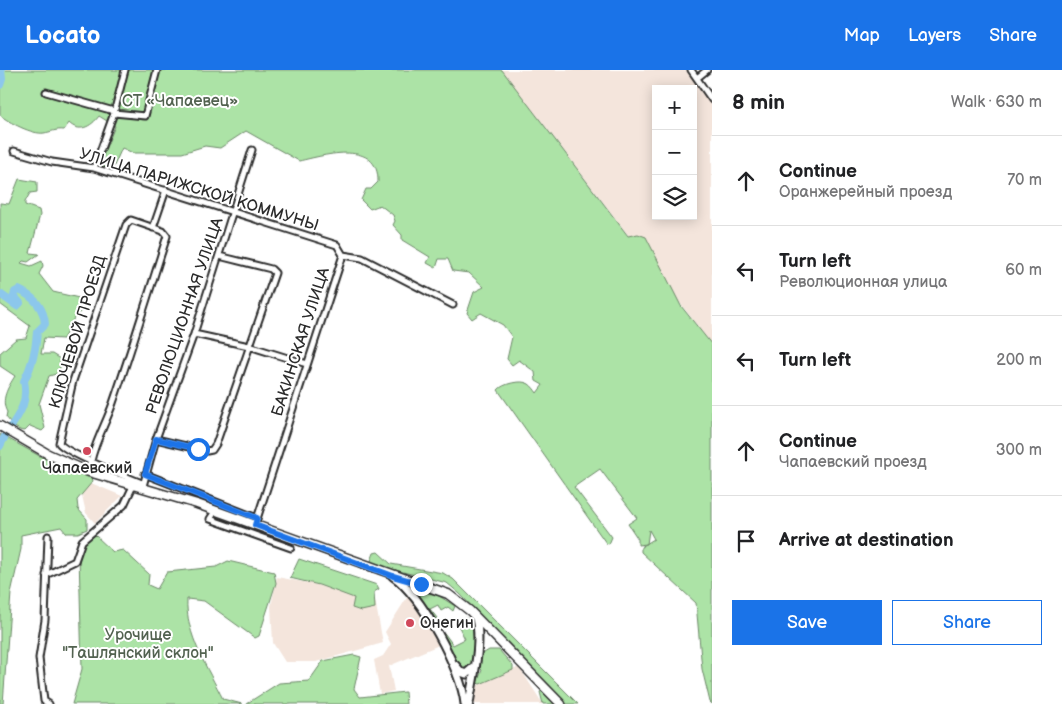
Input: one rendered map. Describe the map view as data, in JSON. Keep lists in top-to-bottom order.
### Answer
{
  "streets": {
    "street": [
      "УЛИЦА ПАРИЖСКОЙ КОММУНЫ",
      "РЕВОЛЮЦИОННАЯ УЛИЦА",
      "КЛЮЧЕВОЙ ПРОЕЗД",
      "БАКИНСКАЯ УЛИЦА"
    ]
  },
  "crossings": [
    ["УЛИЦА ПАРИЖСКОЙ КОММУНЫ", "РЕВОЛЮЦИОННАЯ УЛИЦА"],
    ["УЛИЦА ПАРИЖСКОЙ КОММУНЫ", "БАКИНСКАЯ УЛИЦА"],
    ["РЕВОЛЮЦИОННАЯ УЛИЦА", "КЛЮЧЕВОЙ ПРОЕЗД"]
  ],
  "parks": ["СТ «Чапаевец»", "Урочище \"Ташлянский склон\""],
  "places": ["Чапаевский", "Онегин"],
  "page": {
    "header": "Locato",
    "nav": ["Map", "Layers", "Share"],
    "heading": ["8 min", "Walk · 630 m"],
    "map_buttons": ["+", "−"],
    "list": [
      ["Continue", "Оранжерейный проезд", "70 m"],
      ["Turn left", "Революционная улица", "60 m"],
      ["Turn left", "200 m"],
      ["Continue", "Чапаевский проезд", "300 m"],
      "Arrive at destination"
    ],
    "buttons": ["Save", "Share"]
  }
}
